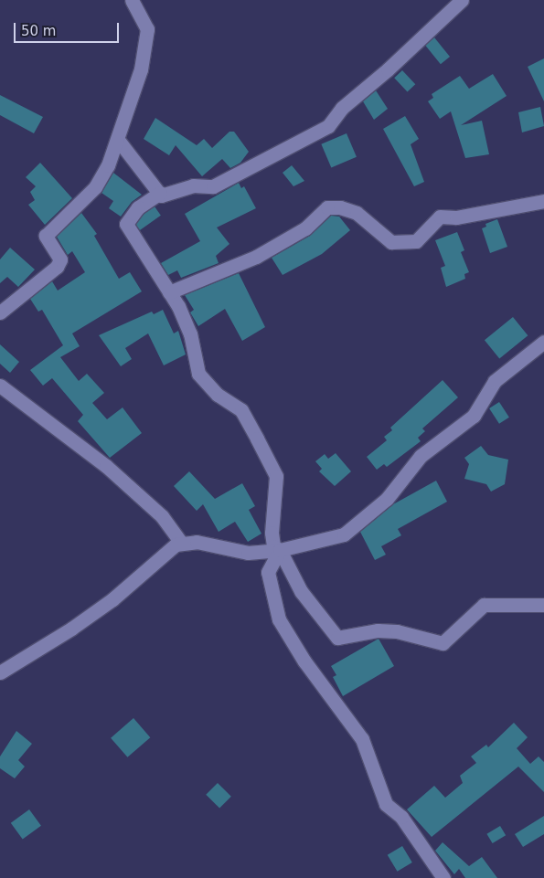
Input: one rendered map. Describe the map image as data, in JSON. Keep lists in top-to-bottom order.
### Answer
{
  "scale_bar": "50 m"
}
